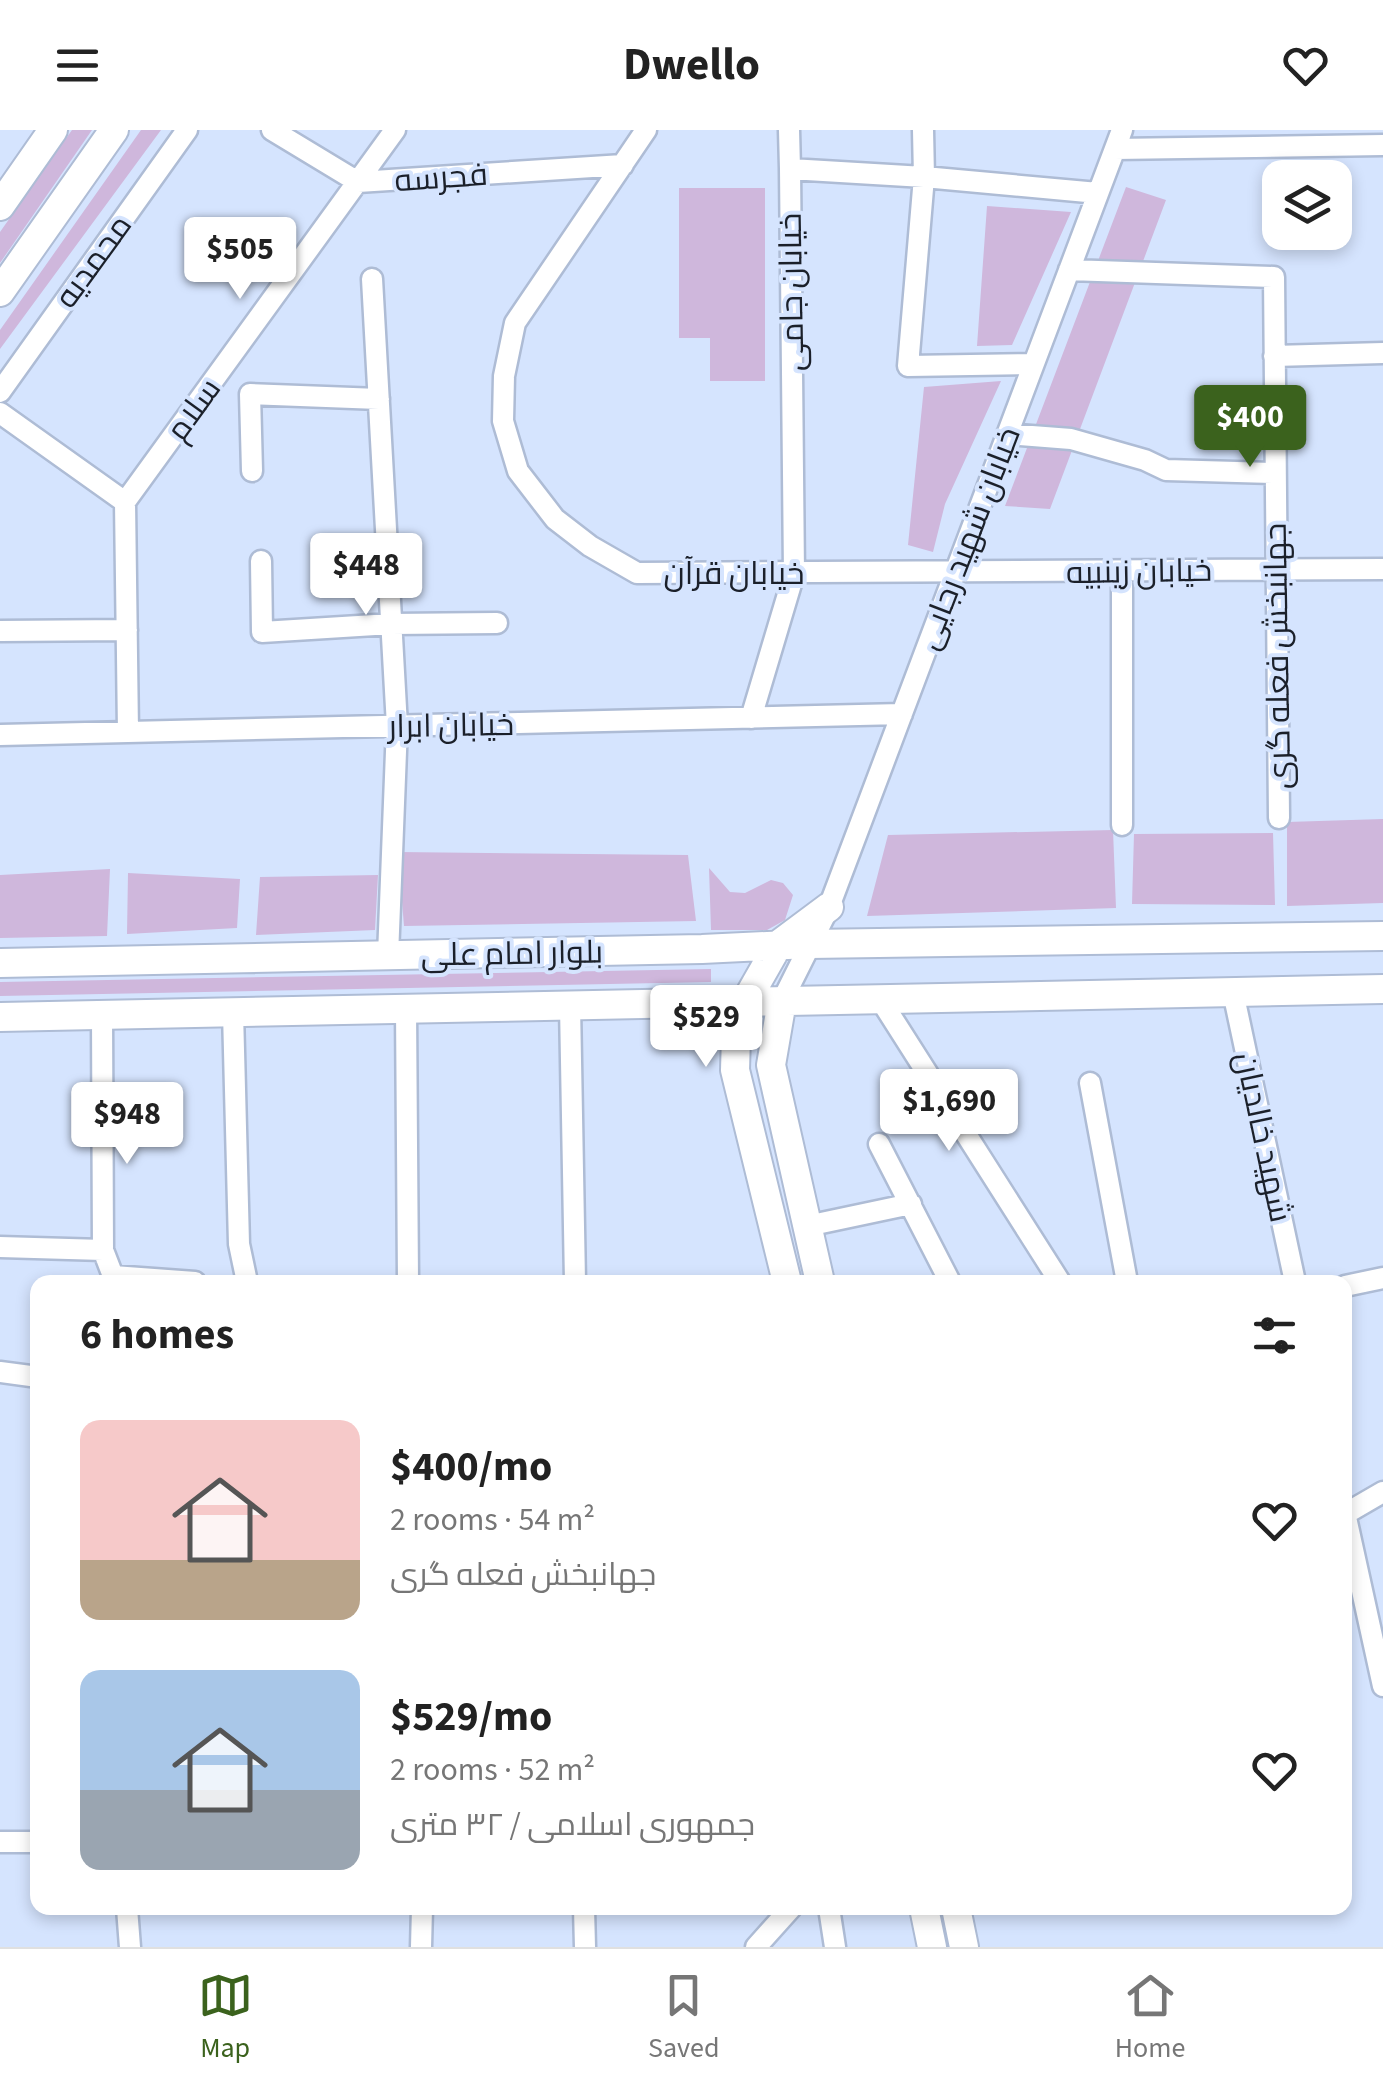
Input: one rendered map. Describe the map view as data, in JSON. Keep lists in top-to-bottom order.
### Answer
{
  "streets": {
    "main road": ["بلوار امام علی"],
    "street": [
      "فجرسه",
      "محمدیه",
      "خیابان جامی",
      "سلام",
      "خیابان شهید رجایی",
      "خیابان زینبیه",
      "خیابان قرآن",
      "جهانبخش فعله گری",
      "خیابان ابرار",
      "شهید خالدیان"
    ]
  },
  "crossings": [
    ["فجرسه", "سلام"],
    ["فجرسه", "خیابان قرآن"],
    ["خیابان جامی", "خیابان شهید رجایی"],
    ["خیابان جامی", "خیابان قرآن"],
    ["خیابان جامی", "خیابان ابرار"],
    ["خیابان شهید رجایی", "خیابان زینبیه"],
    ["خیابان شهید رجایی", "خیابان قرآن"],
    ["خیابان شهید رجایی", "جهانبخش فعله گری"],
    ["خیابان شهید رجایی", "خیابان ابرار"],
    ["خیابان شهید رجایی", "بلوار امام علی"],
    ["خیابان زینبیه", "خیابان قرآن"],
    ["خیابان زینبیه", "جهانبخش فعله گری"],
    ["بلوار امام علی", "شهید خالدیان"]
  ],
  "page": {
    "header": "Dwello",
    "price": [
      "$505",
      "$400",
      "$448",
      "$529",
      "$1,690",
      "$948"
    ],
    "heading": "6 homes",
    "list": [
      {
        "name": "$400/mo",
        "note": "2 rooms · 54 m² · جهانبخش فعله گری"
      },
      {
        "name": "$529/mo",
        "note": "2 rooms · 52 m² · جمهوری اسلامی / ۳۲ متری"
      }
    ],
    "tabs": ["Map", "Saved", "Home"]
  }
}
